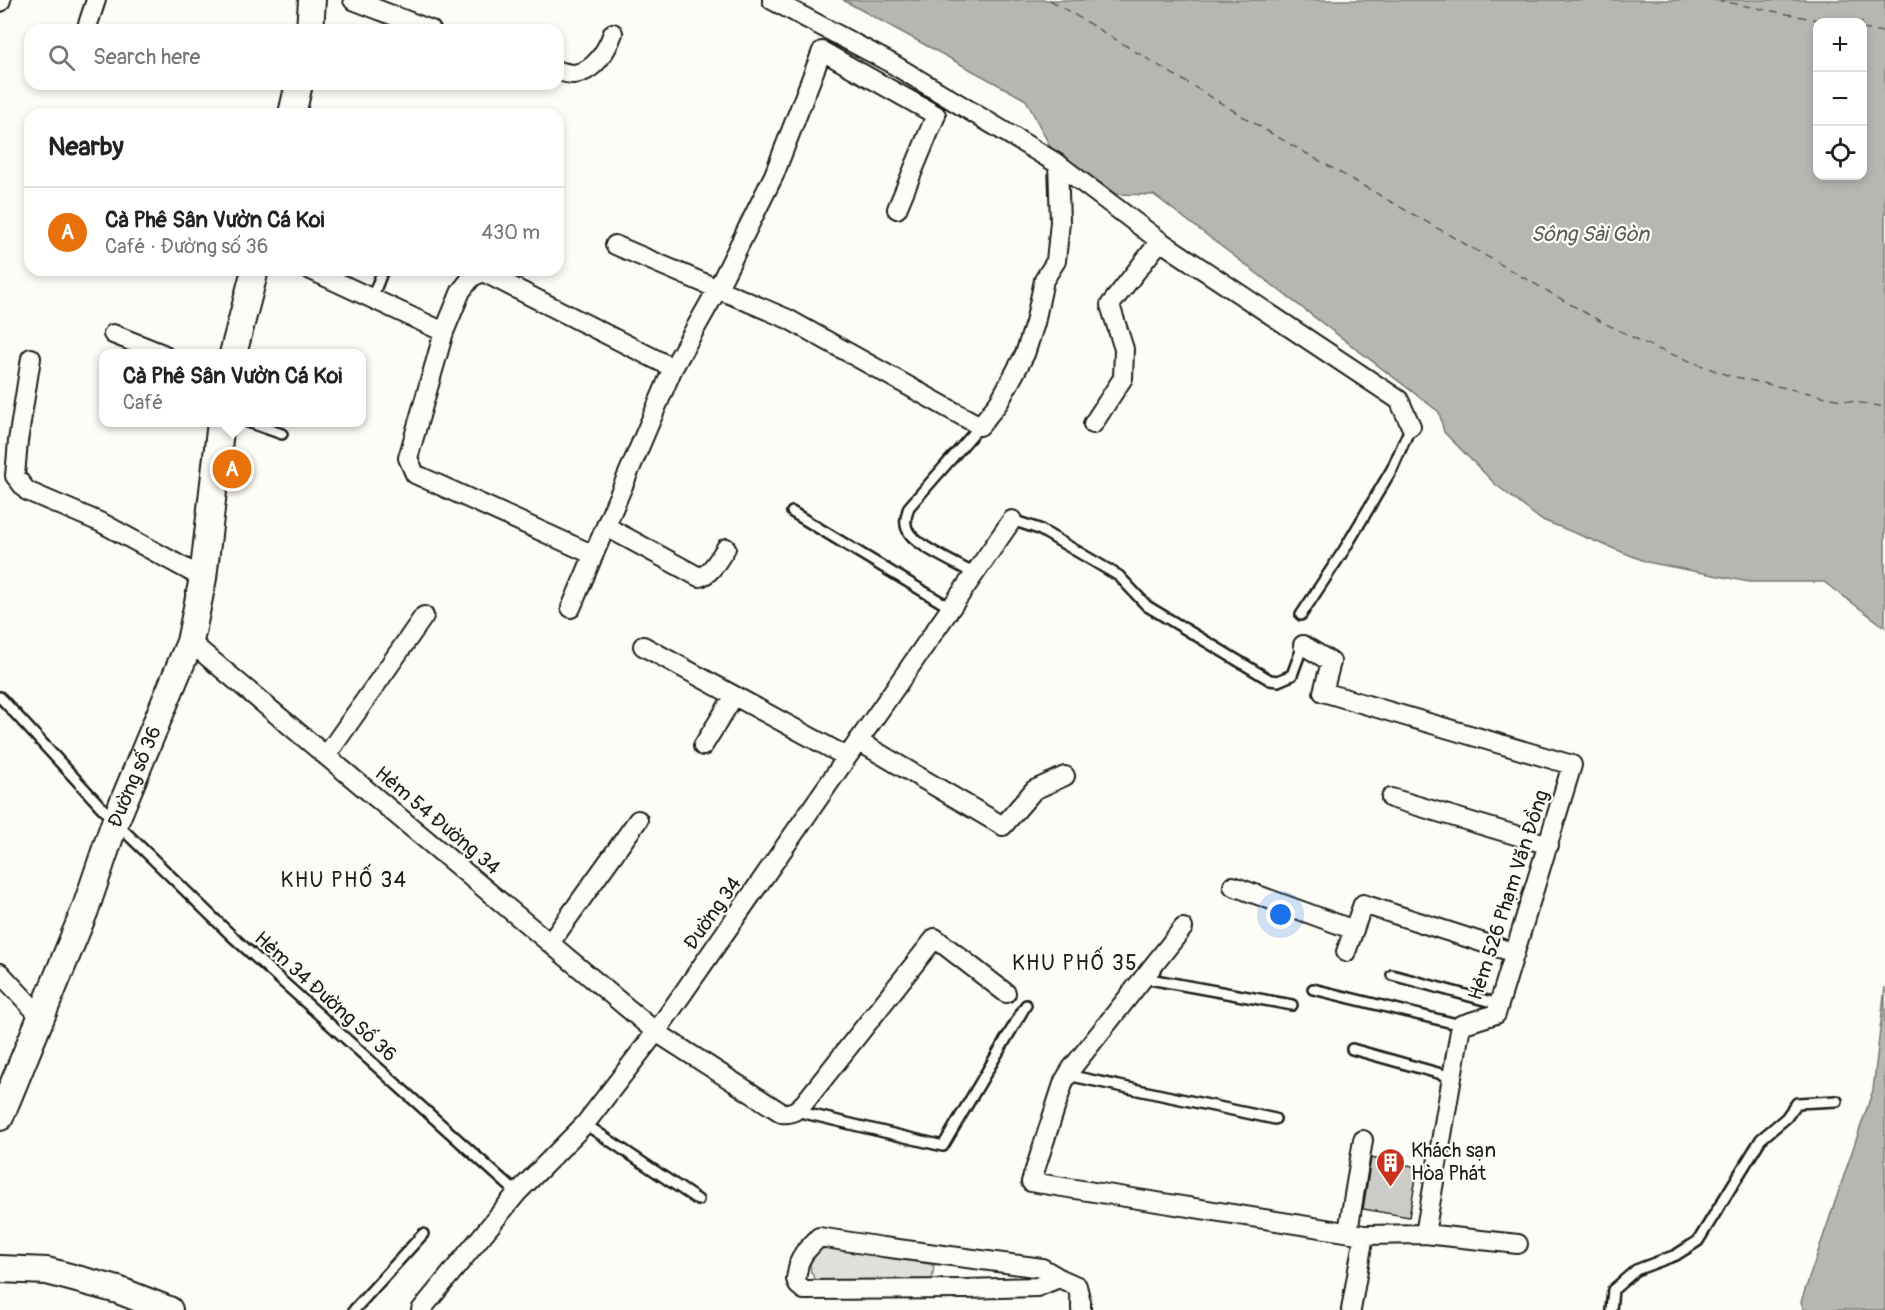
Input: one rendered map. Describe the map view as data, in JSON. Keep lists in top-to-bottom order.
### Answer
{
  "streets": {
    "main road": ["Đường số 36"],
    "street": ["Hẻm 54 Đường 34", "Hẻm 526 Phạm Văn Đồng", "Đường 34"],
    "lane": ["Hẻm 34 Đường Số 36"]
  },
  "crossings": [
    ["Đường số 36", "Hẻm 54 Đường 34"],
    ["Đường số 36", "Hẻm 34 Đường Số 36"],
    ["Hẻm 54 Đường 34", "Đường 34"],
    ["Đường 34", "Hẻm 34 Đường Số 36"]
  ],
  "districts": ["KHU PHỐ 34", "KHU PHỐ 35"],
  "water": ["Sông Sài Gòn"],
  "places": {
    "building": ["Khách sạn Hòa Phát"]
  },
  "page": {
    "map_buttons": ["+", "−"],
    "search": "Search here",
    "heading": "Nearby",
    "list": [
      {
        "mark": "A",
        "name": "Cà Phê Sân Vườn Cá Koi",
        "note": "Café · Đường số 36",
        "value": "430 m"
      }
    ],
    "popup": ["Cà Phê Sân Vườn Cá Koi", "Café"],
    "pins": "A"
  }
}
